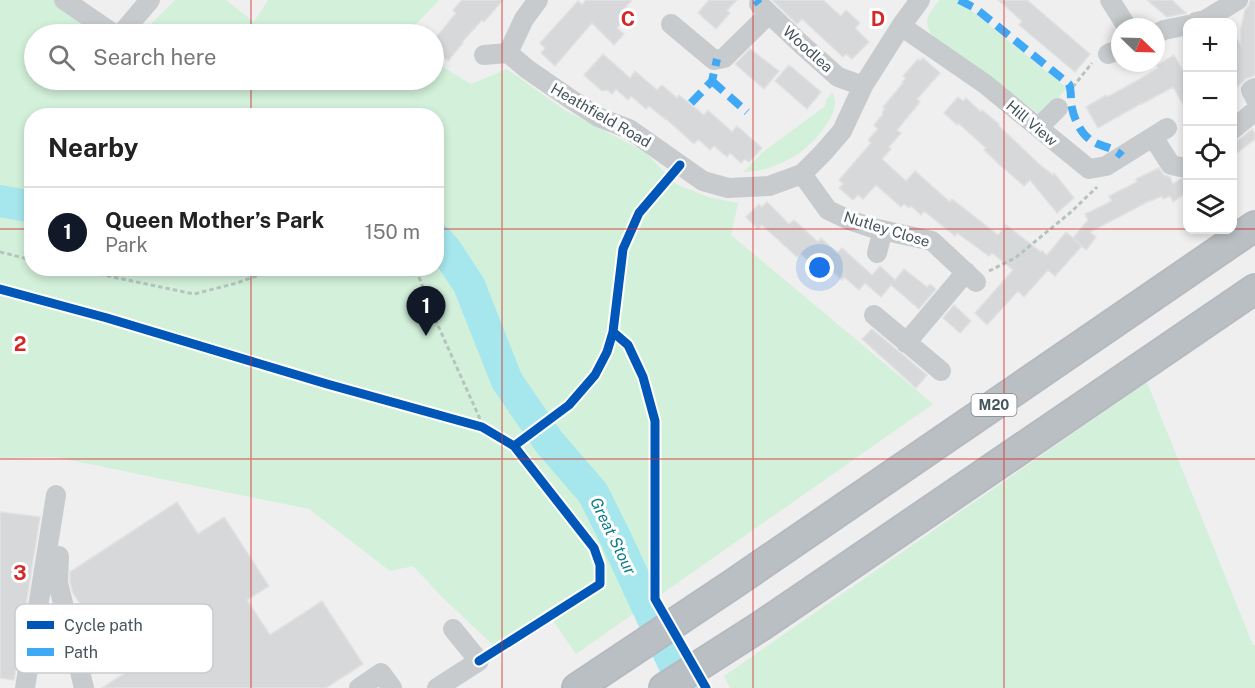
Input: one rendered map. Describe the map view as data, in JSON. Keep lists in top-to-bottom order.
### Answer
{
  "streets": {
    "highway": ["M20"],
    "street": [
      "Woodlea",
      "Heathfield Road",
      "Hill View",
      "Nutley Close"
    ]
  },
  "crossings": [
    ["Woodlea", "Heathfield Road"],
    ["Heathfield Road", "Hill View"],
    ["Heathfield Road", "Nutley Close"]
  ],
  "water": ["Great Stour"],
  "legend": ["Cycle path", "Path"],
  "north": "bottom right",
  "page": {
    "map_buttons": ["+", "−"],
    "search": "Search here",
    "heading": "Nearby",
    "list": [
      {
        "mark": "1",
        "name": "Queen Mother’s Park",
        "note": "Park",
        "value": "150 m"
      }
    ],
    "pins": "1"
  },
  "grid": {
    "columns": ["C", "D"],
    "rows": ["2", "3"]
  }
}
